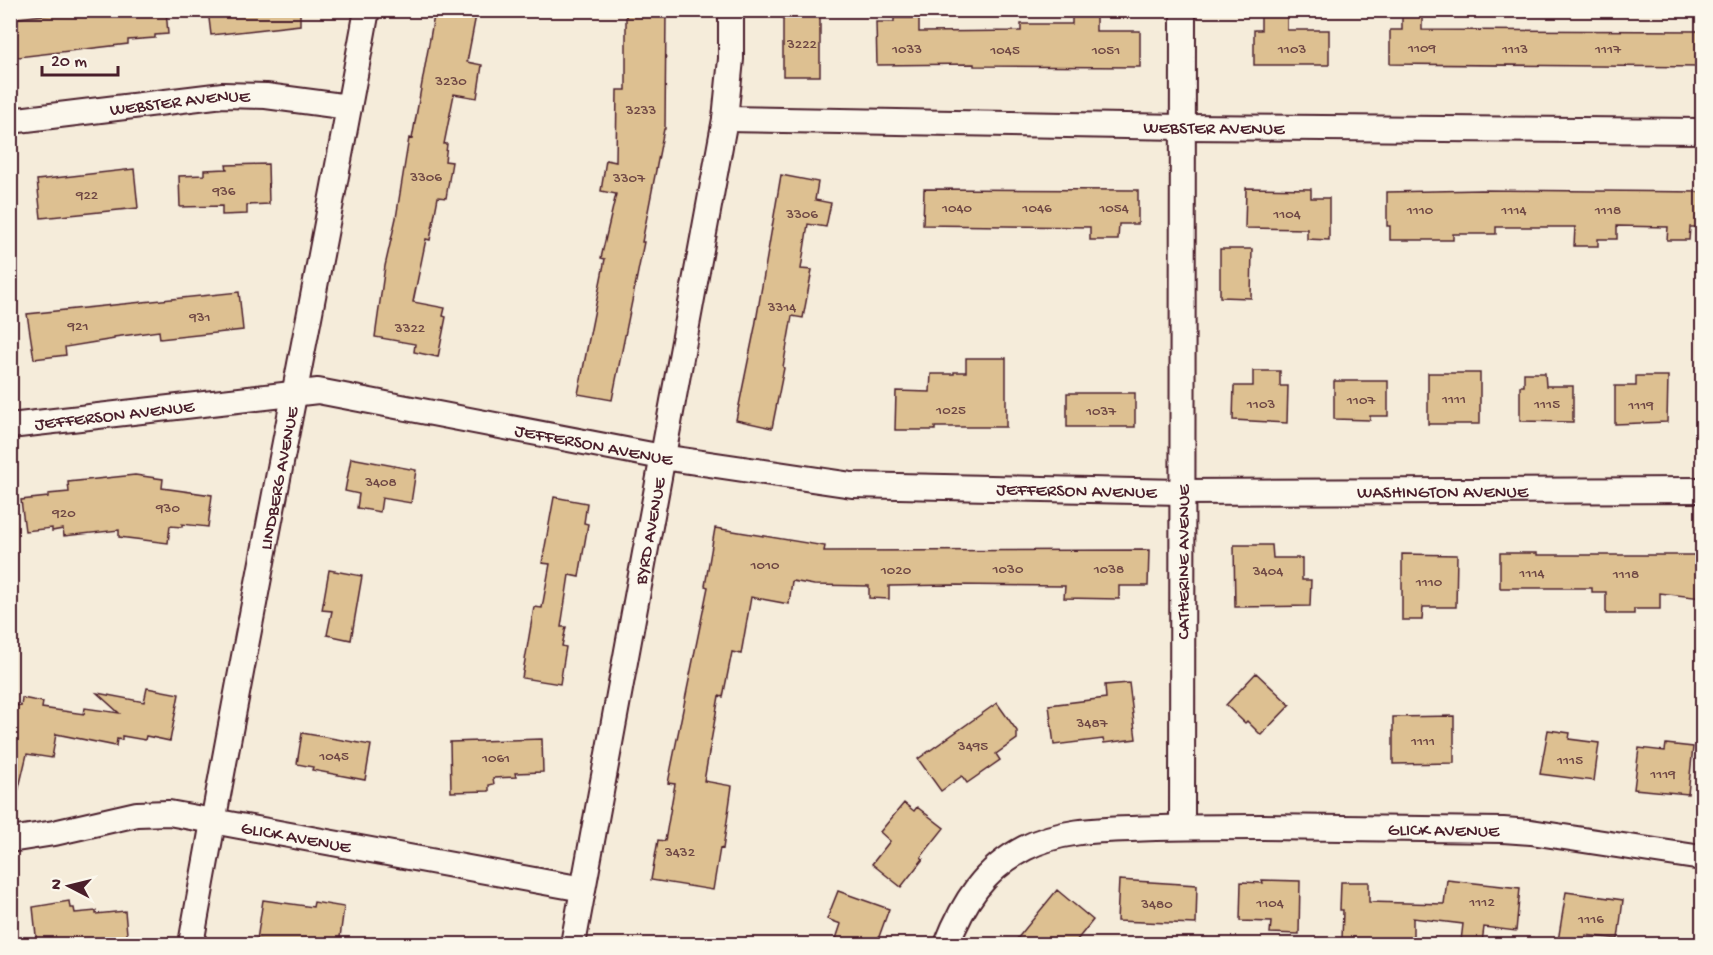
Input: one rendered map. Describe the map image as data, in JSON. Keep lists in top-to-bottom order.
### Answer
{
  "streets": {
    "street": [
      "WEBSTER AVENUE",
      "JEFFERSON AVENUE",
      "LINDBERG AVENUE",
      "WASHINGTON AVENUE",
      "BYRD AVENUE",
      "CATHERINE AVENUE",
      "GLICK AVENUE"
    ]
  },
  "crossings": [
    ["WEBSTER AVENUE", "LINDBERG AVENUE"],
    ["WEBSTER AVENUE", "BYRD AVENUE"],
    ["WEBSTER AVENUE", "CATHERINE AVENUE"],
    ["JEFFERSON AVENUE", "LINDBERG AVENUE"],
    ["JEFFERSON AVENUE", "WASHINGTON AVENUE"],
    ["JEFFERSON AVENUE", "BYRD AVENUE"],
    ["JEFFERSON AVENUE", "CATHERINE AVENUE"],
    ["LINDBERG AVENUE", "GLICK AVENUE"],
    ["WASHINGTON AVENUE", "CATHERINE AVENUE"],
    ["BYRD AVENUE", "GLICK AVENUE"],
    ["CATHERINE AVENUE", "GLICK AVENUE"]
  ],
  "house_numbers": [
    "3222",
    "1109",
    "1033",
    "1103",
    "1113",
    "1117",
    "1045",
    "1051",
    "3230",
    "3233",
    "3306",
    "3307",
    "936",
    "922",
    "1040",
    "1046",
    "1054",
    "1110",
    "1114",
    "1118",
    "3306",
    "1104",
    "3314",
    "931",
    "921",
    "3322",
    "1111",
    "1107",
    "1103",
    "1115",
    "1119",
    "1025",
    "1037",
    "3408",
    "930",
    "920",
    "1010",
    "1030",
    "1038",
    "1020",
    "3404",
    "1114",
    "1118",
    "1110",
    "3487",
    "1111",
    "3495",
    "1045",
    "1061",
    "1115",
    "1119",
    "3432",
    "1112",
    "1104",
    "3480",
    "1116"
  ],
  "scale_bar": "20 m",
  "north": "left"
}
